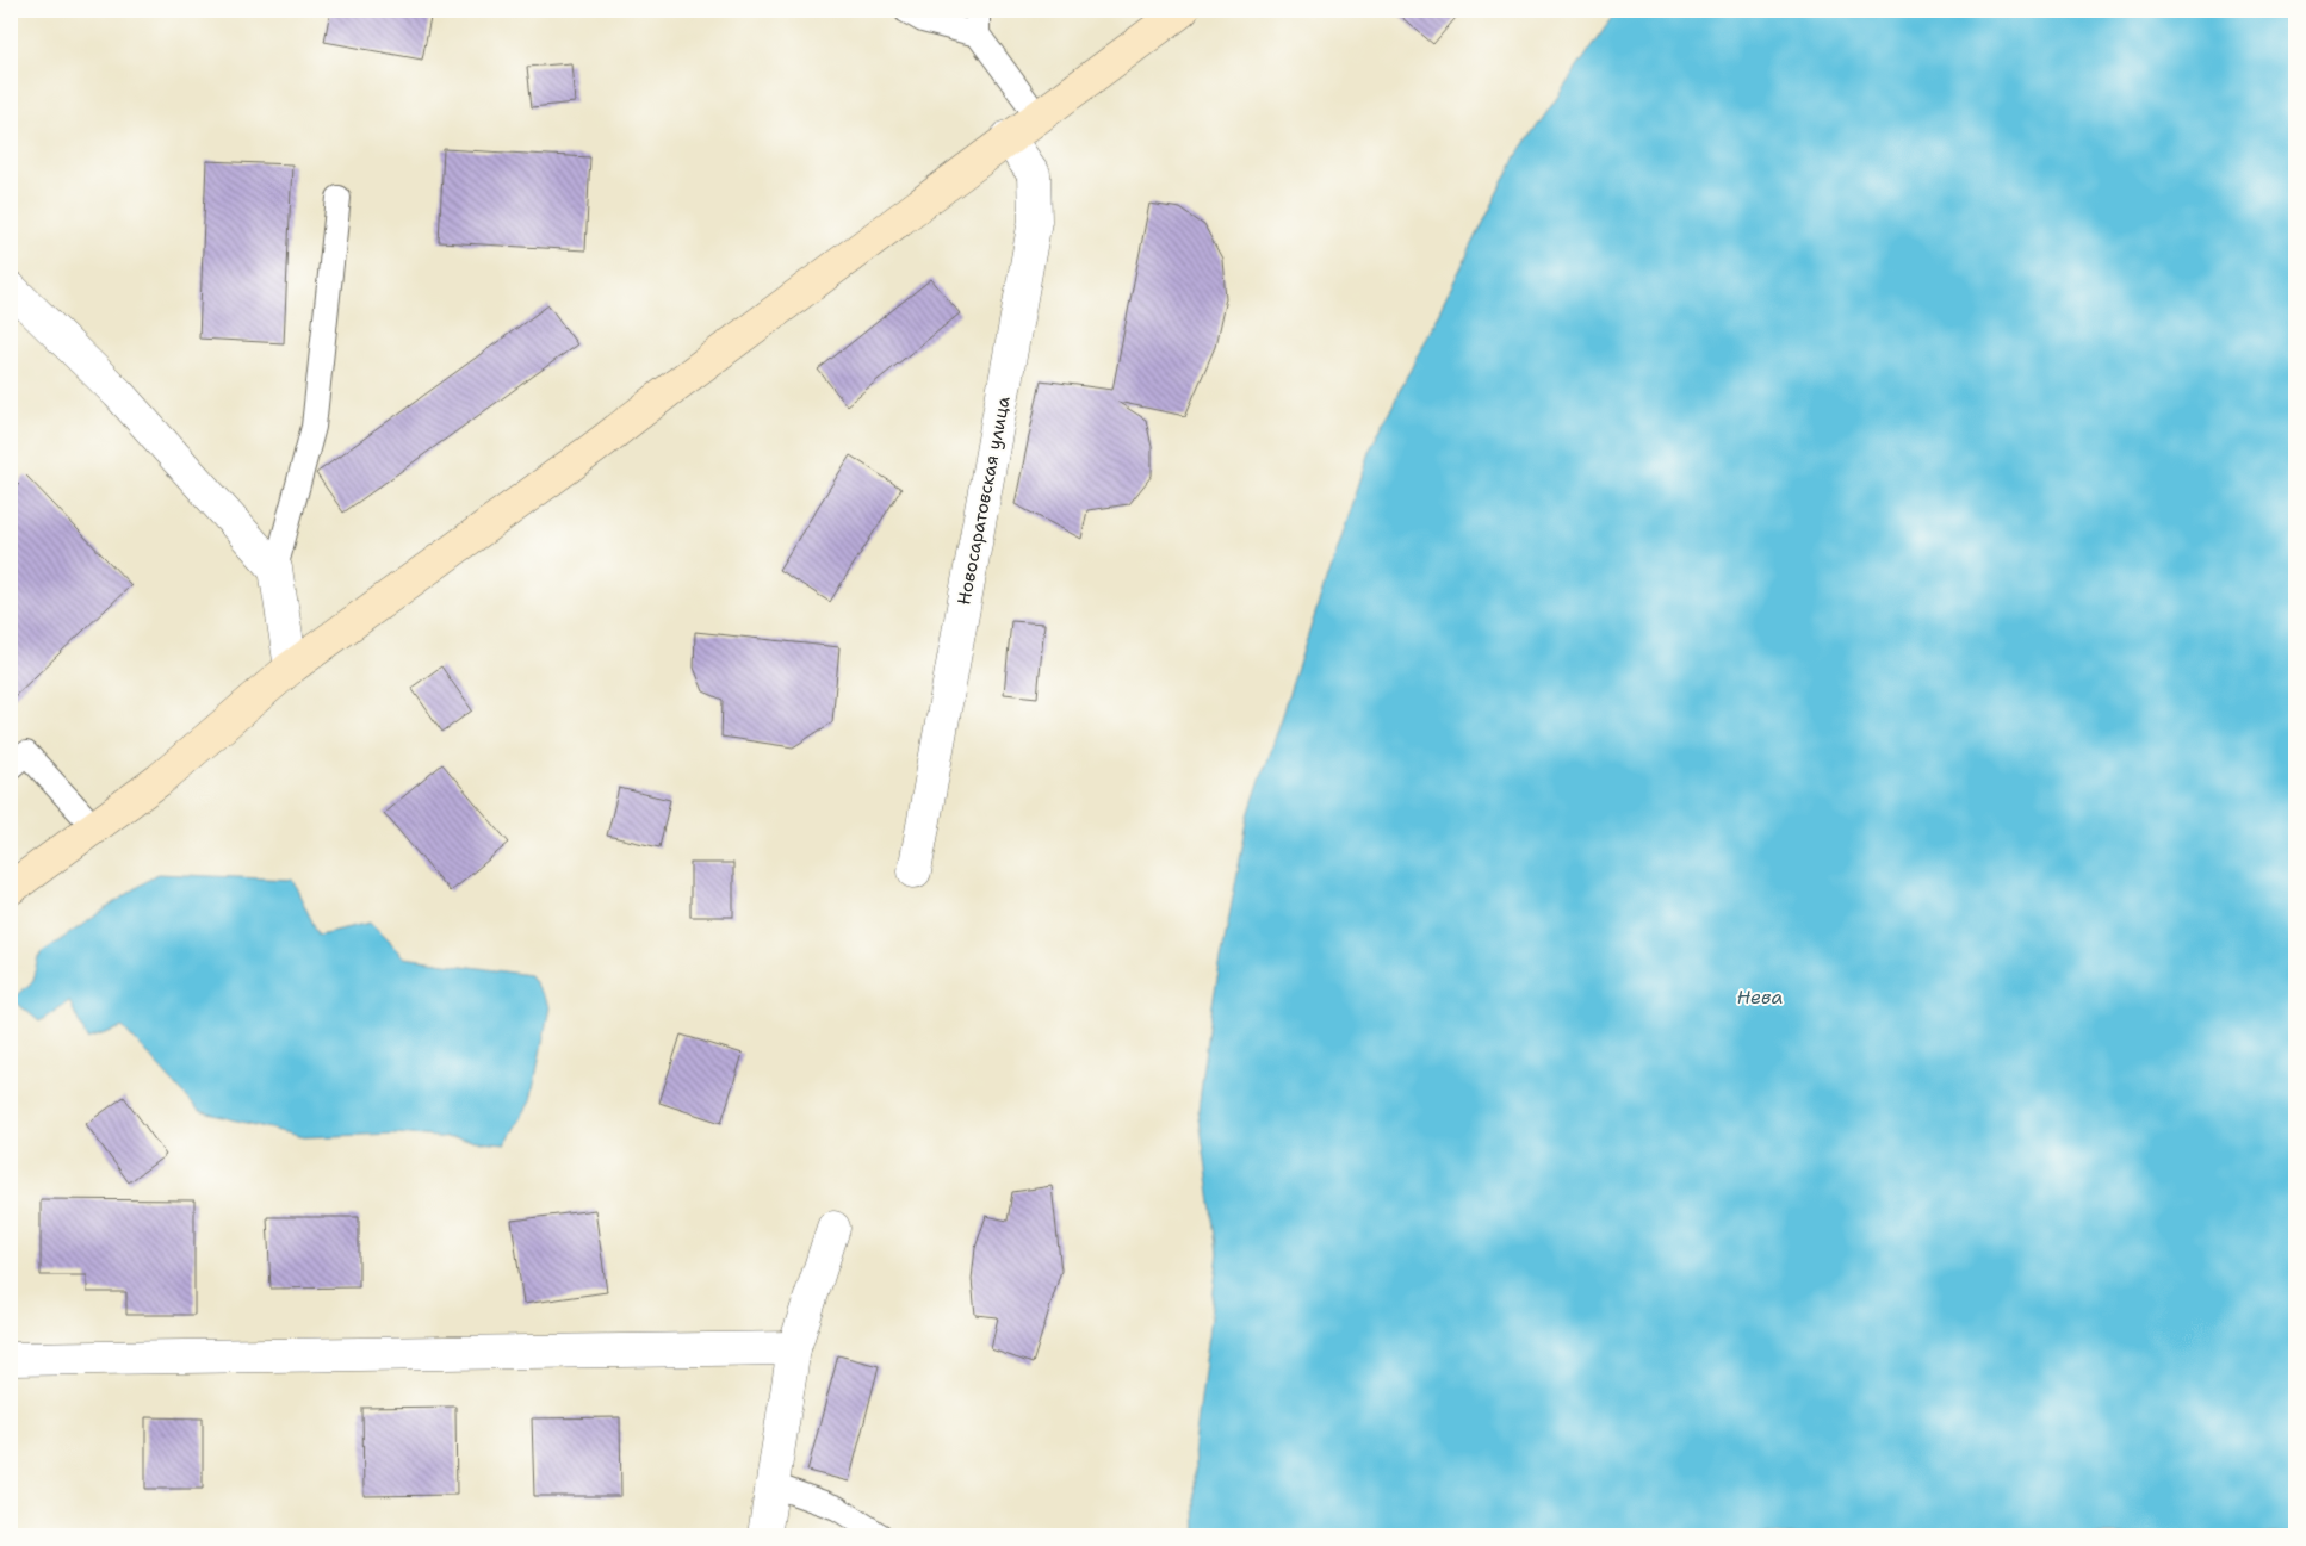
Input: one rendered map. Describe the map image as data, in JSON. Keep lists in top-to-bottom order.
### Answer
{
  "streets": {
    "street": ["Новосаратовская улица"]
  },
  "water": ["Нева"]
}
